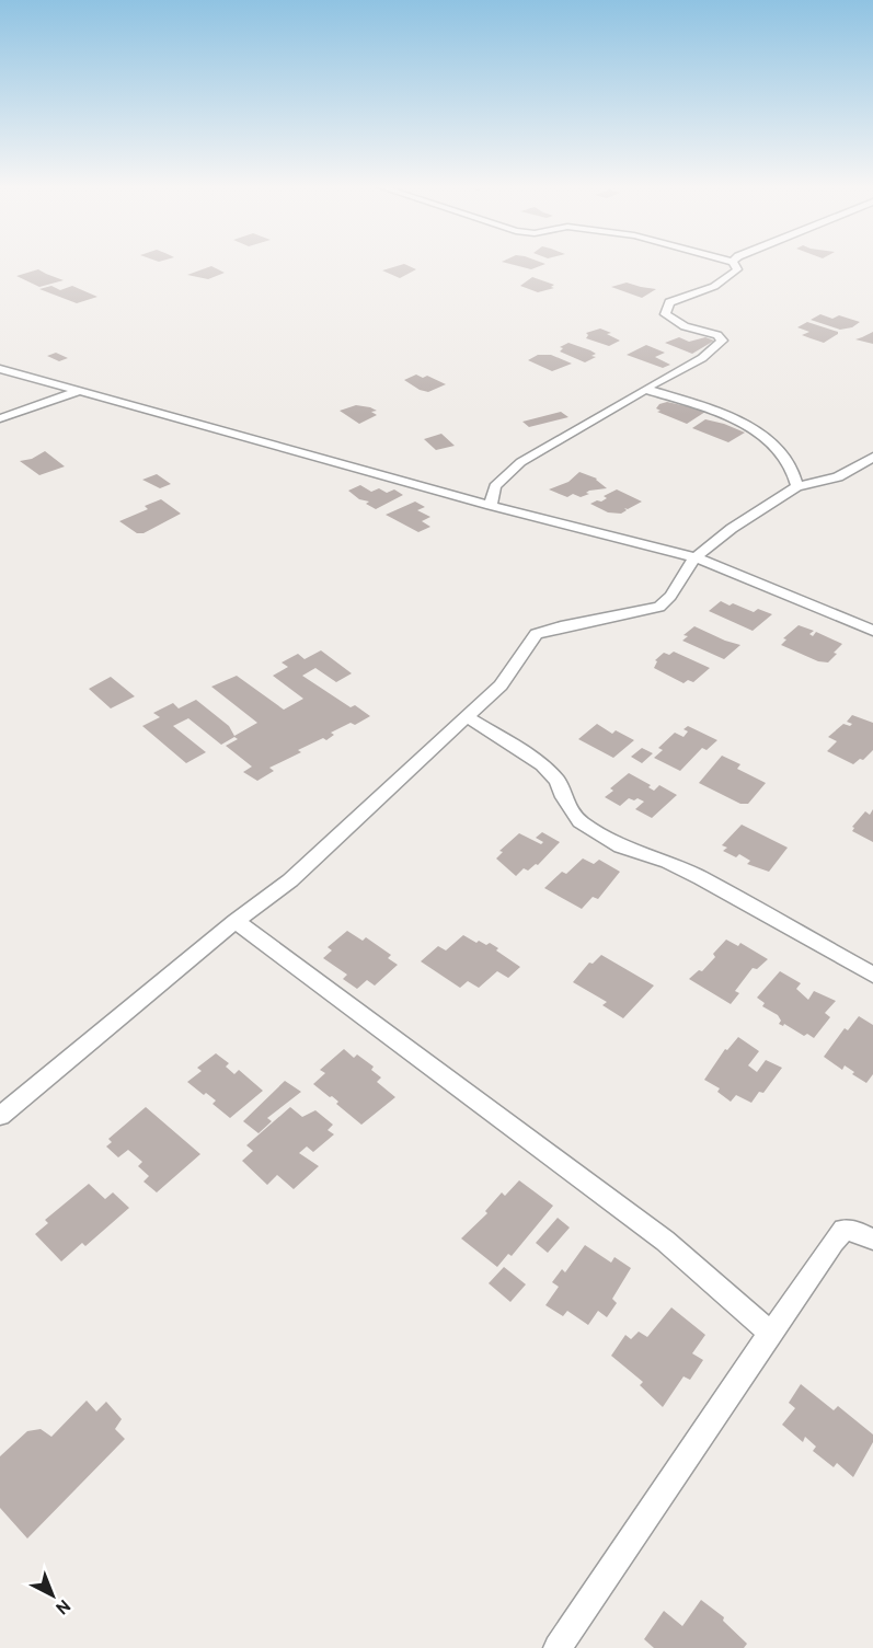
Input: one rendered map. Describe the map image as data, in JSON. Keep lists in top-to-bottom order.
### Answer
{
  "north": "bottom right"
}
